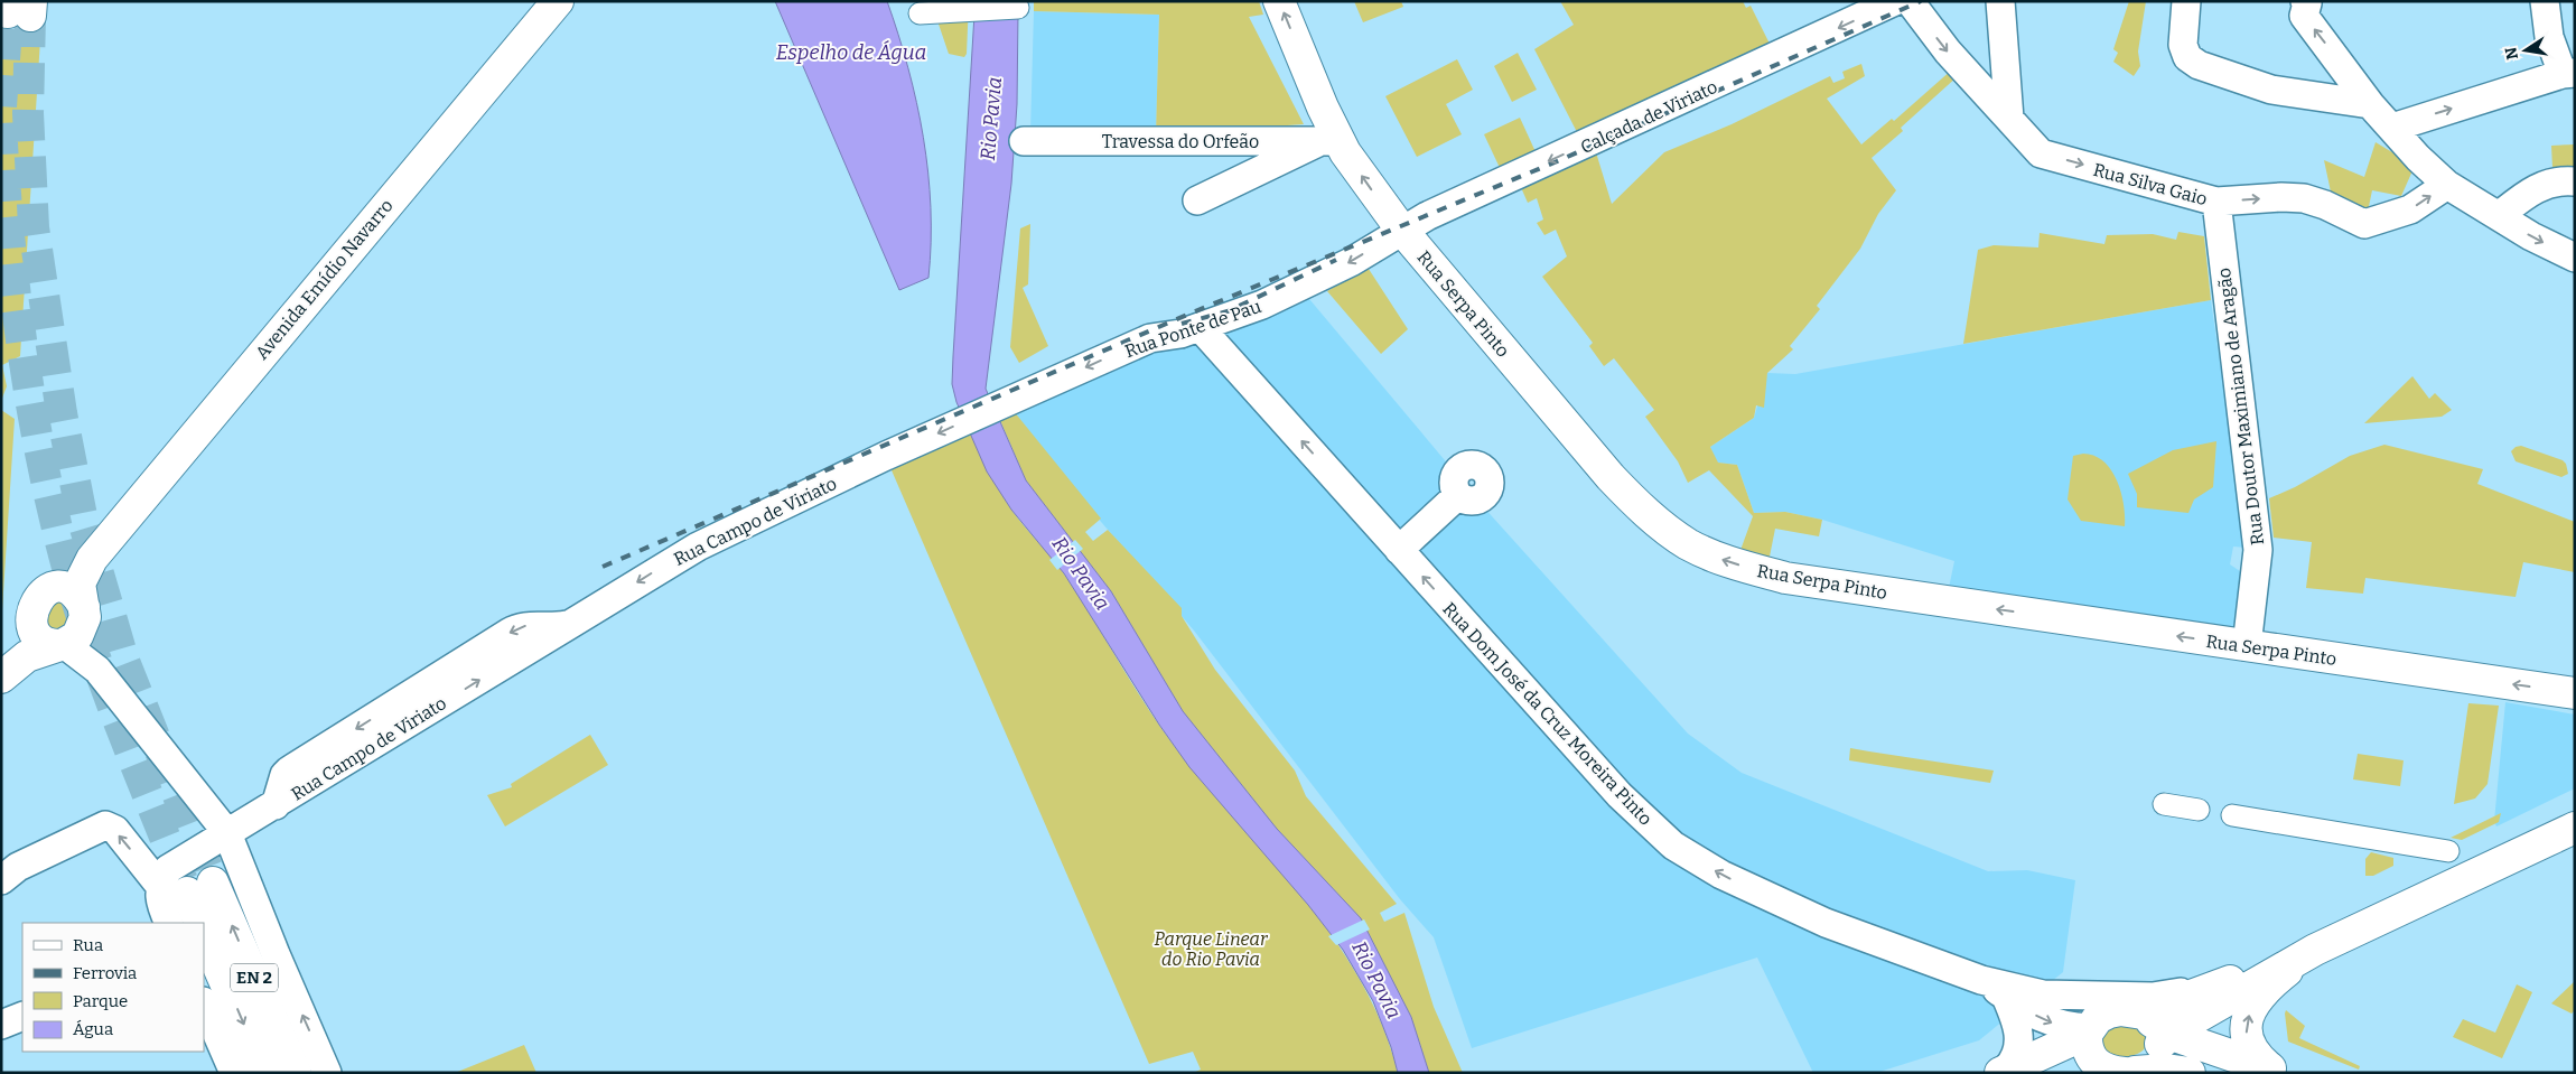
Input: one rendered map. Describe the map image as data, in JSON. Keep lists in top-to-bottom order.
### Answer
{
  "streets": {
    "main road": ["Avenida Emídio Navarro", "Rua Serpa Pinto", "EN 2"],
    "street": [
      "Calçada de Viriato",
      "Travessa do Orfeão",
      "Rua Silva Gaio",
      "Rua Ponte de Pau",
      "Rua Doutor Maximiano de Aragão",
      "Rua Campo de Viriato",
      "Rua Dom José da Cruz Moreira Pinto"
    ]
  },
  "crossings": [
    ["Calçada de Viriato", "Rua Serpa Pinto"],
    ["Calçada de Viriato", "Rua Ponte de Pau"],
    ["Travessa do Orfeão", "Rua Serpa Pinto"],
    ["Rua Silva Gaio", "Rua Doutor Maximiano de Aragão"],
    ["Rua Serpa Pinto", "Rua Ponte de Pau"],
    ["Rua Serpa Pinto", "Rua Doutor Maximiano de Aragão"],
    ["Rua Ponte de Pau", "Rua Campo de Viriato"],
    ["Rua Ponte de Pau", "Rua Dom José da Cruz Moreira Pinto"]
  ],
  "one_way": [
    "Calçada de Viriato",
    "Rua Silva Gaio",
    "Rua Serpa Pinto",
    "Rua Ponte de Pau",
    "Rua Campo de Viriato",
    "Rua Dom José da Cruz Moreira Pinto"
  ],
  "water": ["Espelho de Água", "Rio Pavia"],
  "parks": ["Parque Linear do Rio Pavia"],
  "legend": [
    "Rua",
    "Ferrovia",
    "Parque",
    "Água"
  ],
  "north": "left"
}
